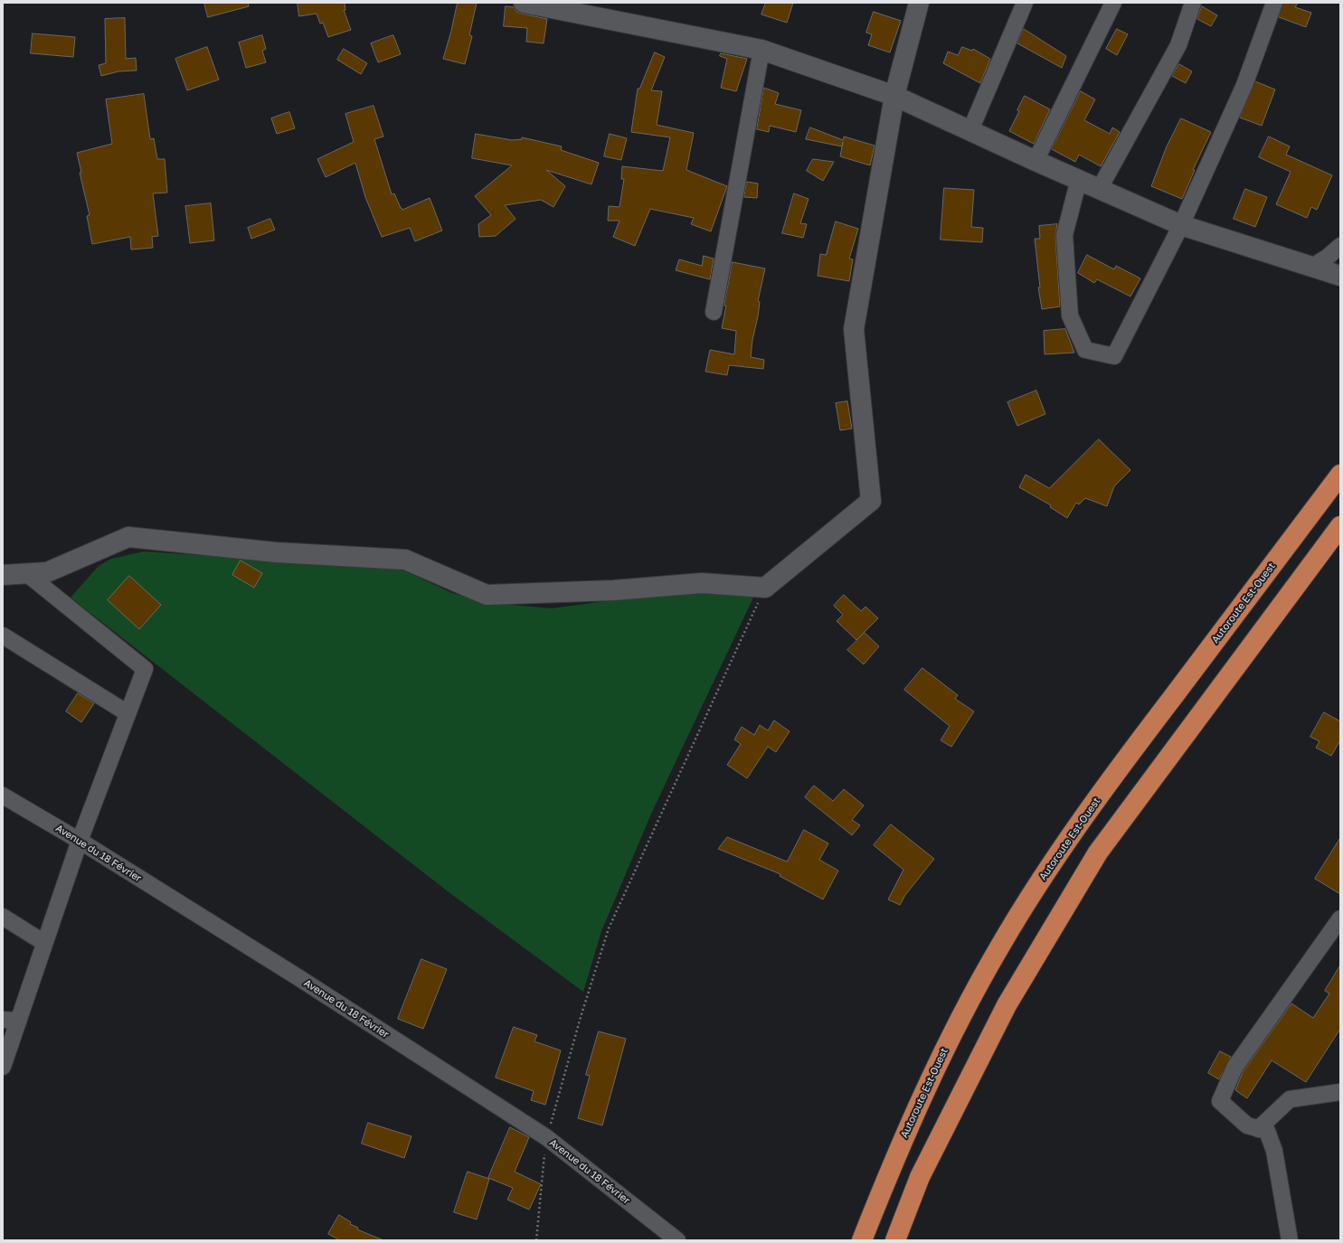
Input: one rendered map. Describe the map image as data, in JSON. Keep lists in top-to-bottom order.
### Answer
{
  "streets": {
    "highway": ["Autoroute Est-Ouest"],
    "street": ["Avenue du 18 Février"]
  }
}
